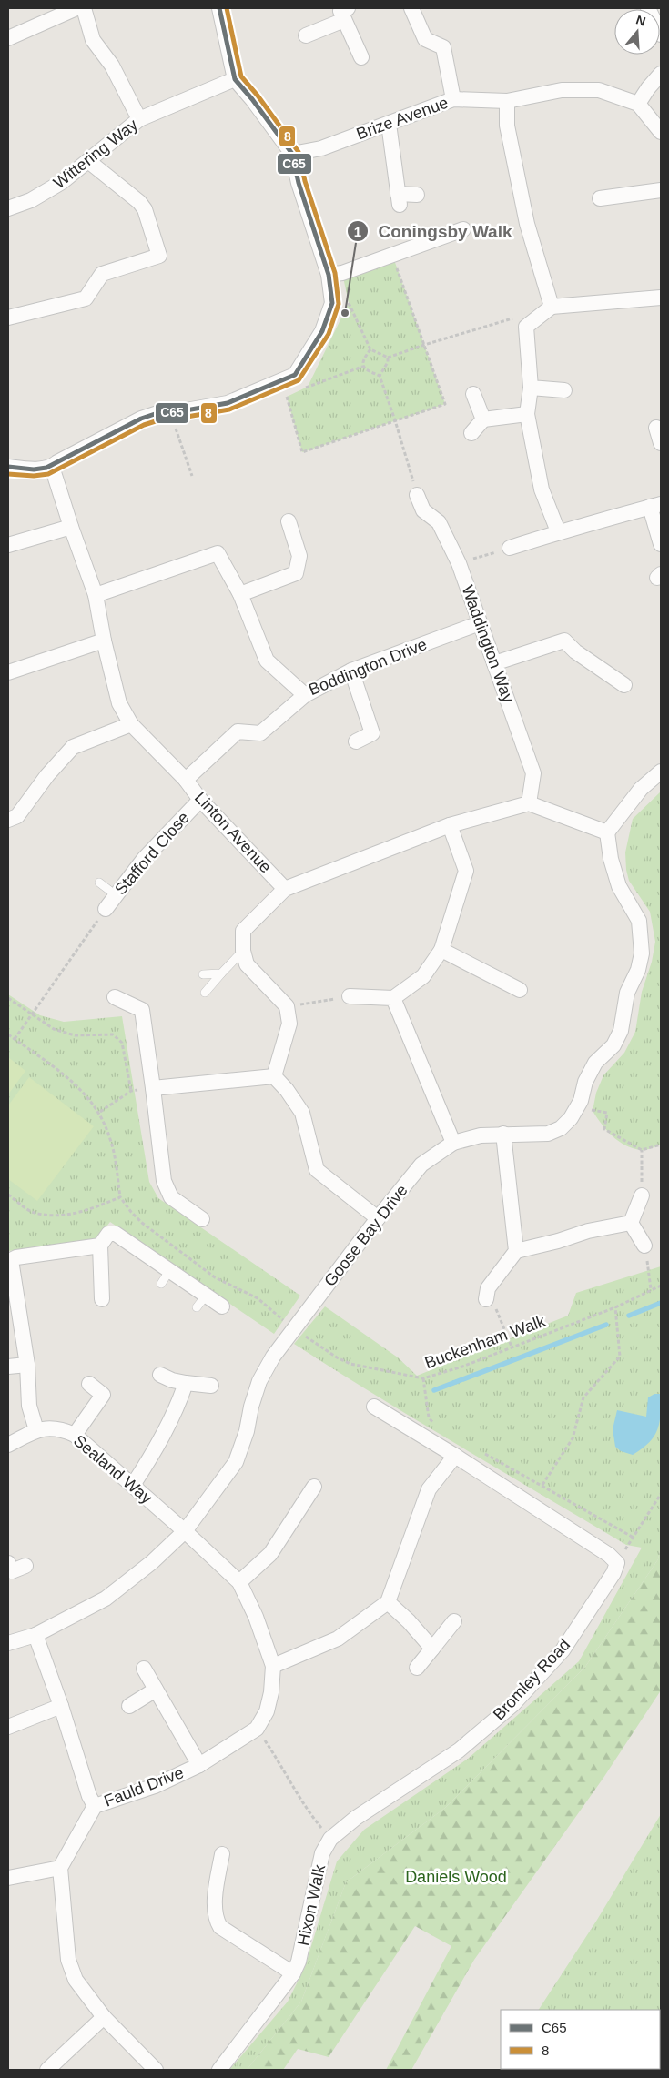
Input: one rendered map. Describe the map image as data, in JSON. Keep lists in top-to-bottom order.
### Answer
{
  "streets": {
    "street": [
      "Brize Avenue",
      "Wittering Way",
      "Waddington Way",
      "Boddington Drive",
      "Linton Avenue",
      "Stafford Close",
      "Goose Bay Drive",
      "Sealand Way",
      "Bromley Road",
      "Fauld Drive",
      "Hixon Walk"
    ],
    "path": ["Buckenham Walk"]
  },
  "crossings": [
    ["Waddington Way", "Boddington Drive"],
    ["Waddington Way", "Linton Avenue"],
    ["Boddington Drive", "Linton Avenue"],
    ["Linton Avenue", "Stafford Close"],
    ["Goose Bay Drive", "Buckenham Walk"],
    ["Goose Bay Drive", "Sealand Way"],
    ["Goose Bay Drive", "Fauld Drive"],
    ["Sealand Way", "Fauld Drive"],
    ["Bromley Road", "Hixon Walk"]
  ],
  "parks": ["Daniels Wood"],
  "places": ["Coningsby Walk"],
  "lines": ["transit line C65", "transit line 8"],
  "legend": ["C65", "8"],
  "north": "top"
}
